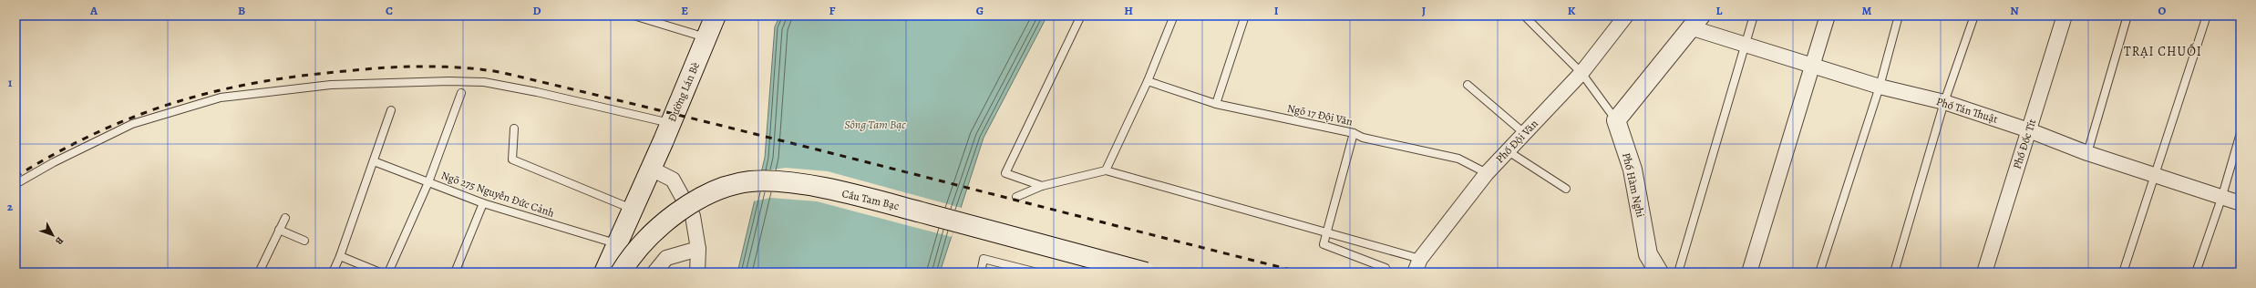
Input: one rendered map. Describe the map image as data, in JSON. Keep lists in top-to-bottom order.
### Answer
{
  "streets": {
    "main road": ["Đường Lán Bè", "Cầu Tam Bạc"],
    "street": [
      "Phố Tán Thuật",
      "Phố Đội Văn",
      "Phố Đốc Tít",
      "Phố Hàm Nghi"
    ],
    "lane": ["Ngõ 17 Đội Văn", "Ngõ 275 Nguyễn Đức Cảnh"]
  },
  "crossings": [
    ["Đường Lán Bè", "Ngõ 275 Nguyễn Đức Cảnh"],
    ["Phố Tán Thuật", "Phố Đốc Tít"],
    ["Ngõ 17 Đội Văn", "Phố Đội Văn"]
  ],
  "districts": ["TRẠI CHUỐI"],
  "water": ["Sông Tam Bạc"],
  "north": "bottom right",
  "grid": {
    "columns": [
      "A",
      "B",
      "C",
      "D",
      "E",
      "F",
      "G",
      "H",
      "I",
      "J",
      "K",
      "L",
      "M",
      "N",
      "O"
    ],
    "rows": ["1", "2"]
  }
}
